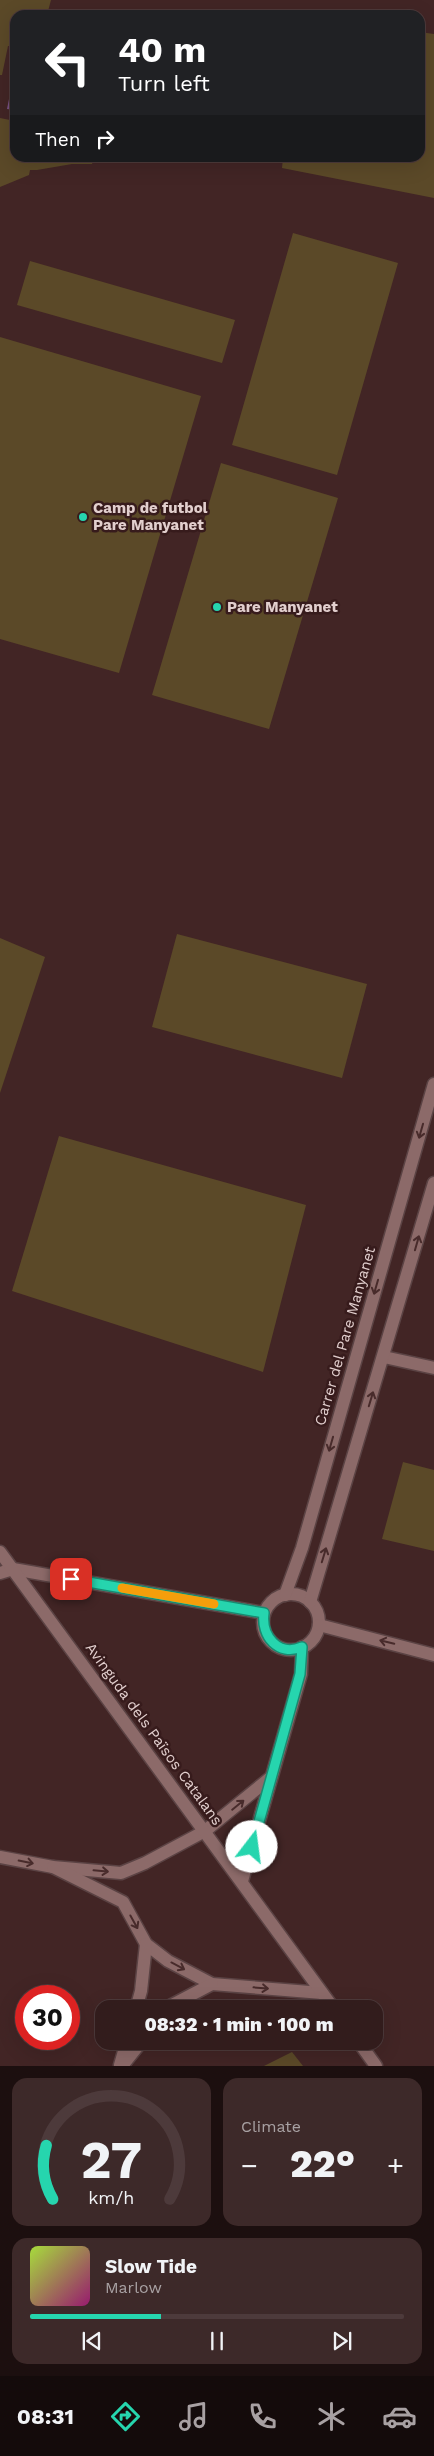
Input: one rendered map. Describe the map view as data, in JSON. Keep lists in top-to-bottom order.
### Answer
{
  "streets": {
    "street": ["Carrer del Pare Manyanet", "Avinguda dels Països Catalans"]
  },
  "places": ["Camp de futbol Pare Manyanet", "Pare Manyanet"],
  "page": {
    "turn": ["40 m", "Turn left"],
    "then": "Then",
    "limit": "30",
    "trip": "08:32 · 1 min · 100 m",
    "tile": "Climate",
    "heat": ["−", "22°", "+"],
    "song": ["Slow Tide", "Marlow"],
    "tabs": "08:31",
    "gauge": ["27", "km/h"]
  }
}
